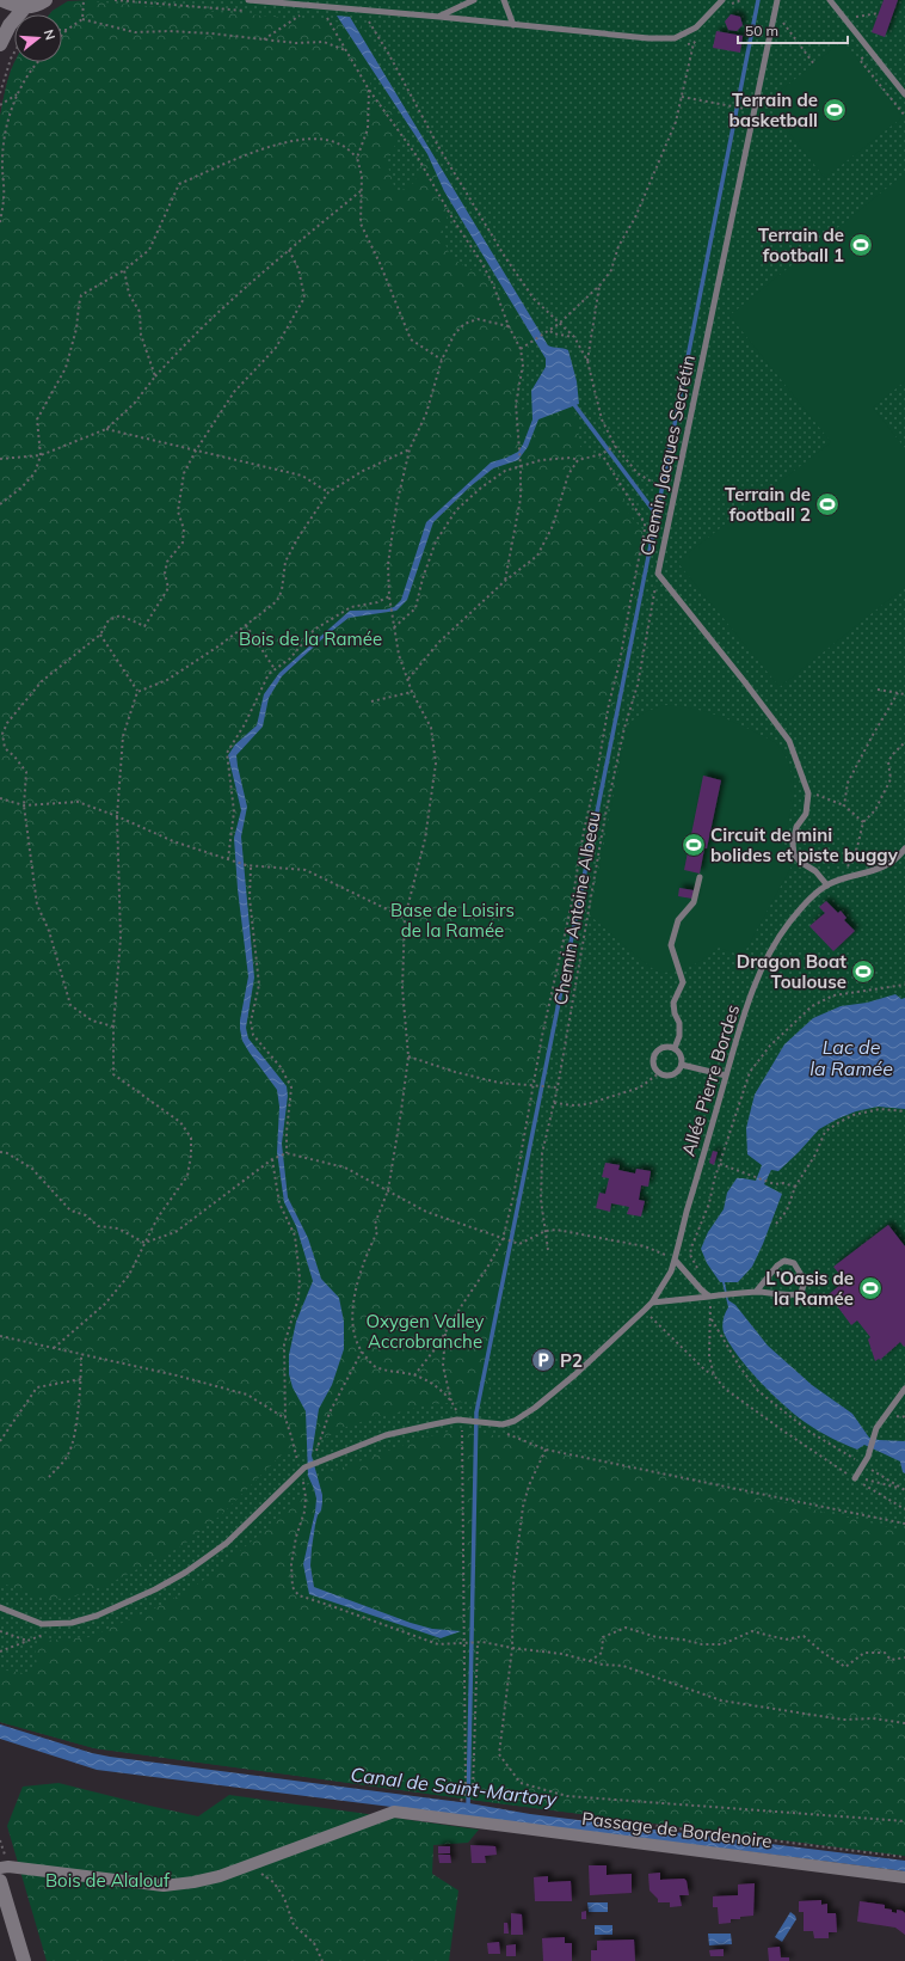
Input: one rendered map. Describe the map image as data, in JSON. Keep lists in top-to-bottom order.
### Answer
{
  "streets": {
    "street": ["Passage de Bordenoire"],
    "lane": ["Chemin Jacques Secrétin", "Allée Pierre Bordes"],
    "path": ["Chemin Antoine Albeau"]
  },
  "crossings": [
    ["Chemin Jacques Secrétin", "Chemin Antoine Albeau"]
  ],
  "water": ["Lac de la Ramée", "Canal de Saint-Martory"],
  "parks": [
    "Bois de la Ramée",
    "Base de Loisirs de la Ramée",
    "Oxygen Valley Accrobranche",
    "Bois de Alalouf"
  ],
  "places": {
    "sports": [
      "Terrain de basketball",
      "Terrain de football 1",
      "Terrain de football 2",
      "Circuit de mini bolides et piste buggy",
      "Dragon Boat Toulouse",
      "L'Oasis de la Ramée"
    ],
    "parking": ["P2"]
  },
  "scale_bar": "50 m",
  "north": "right"
}
